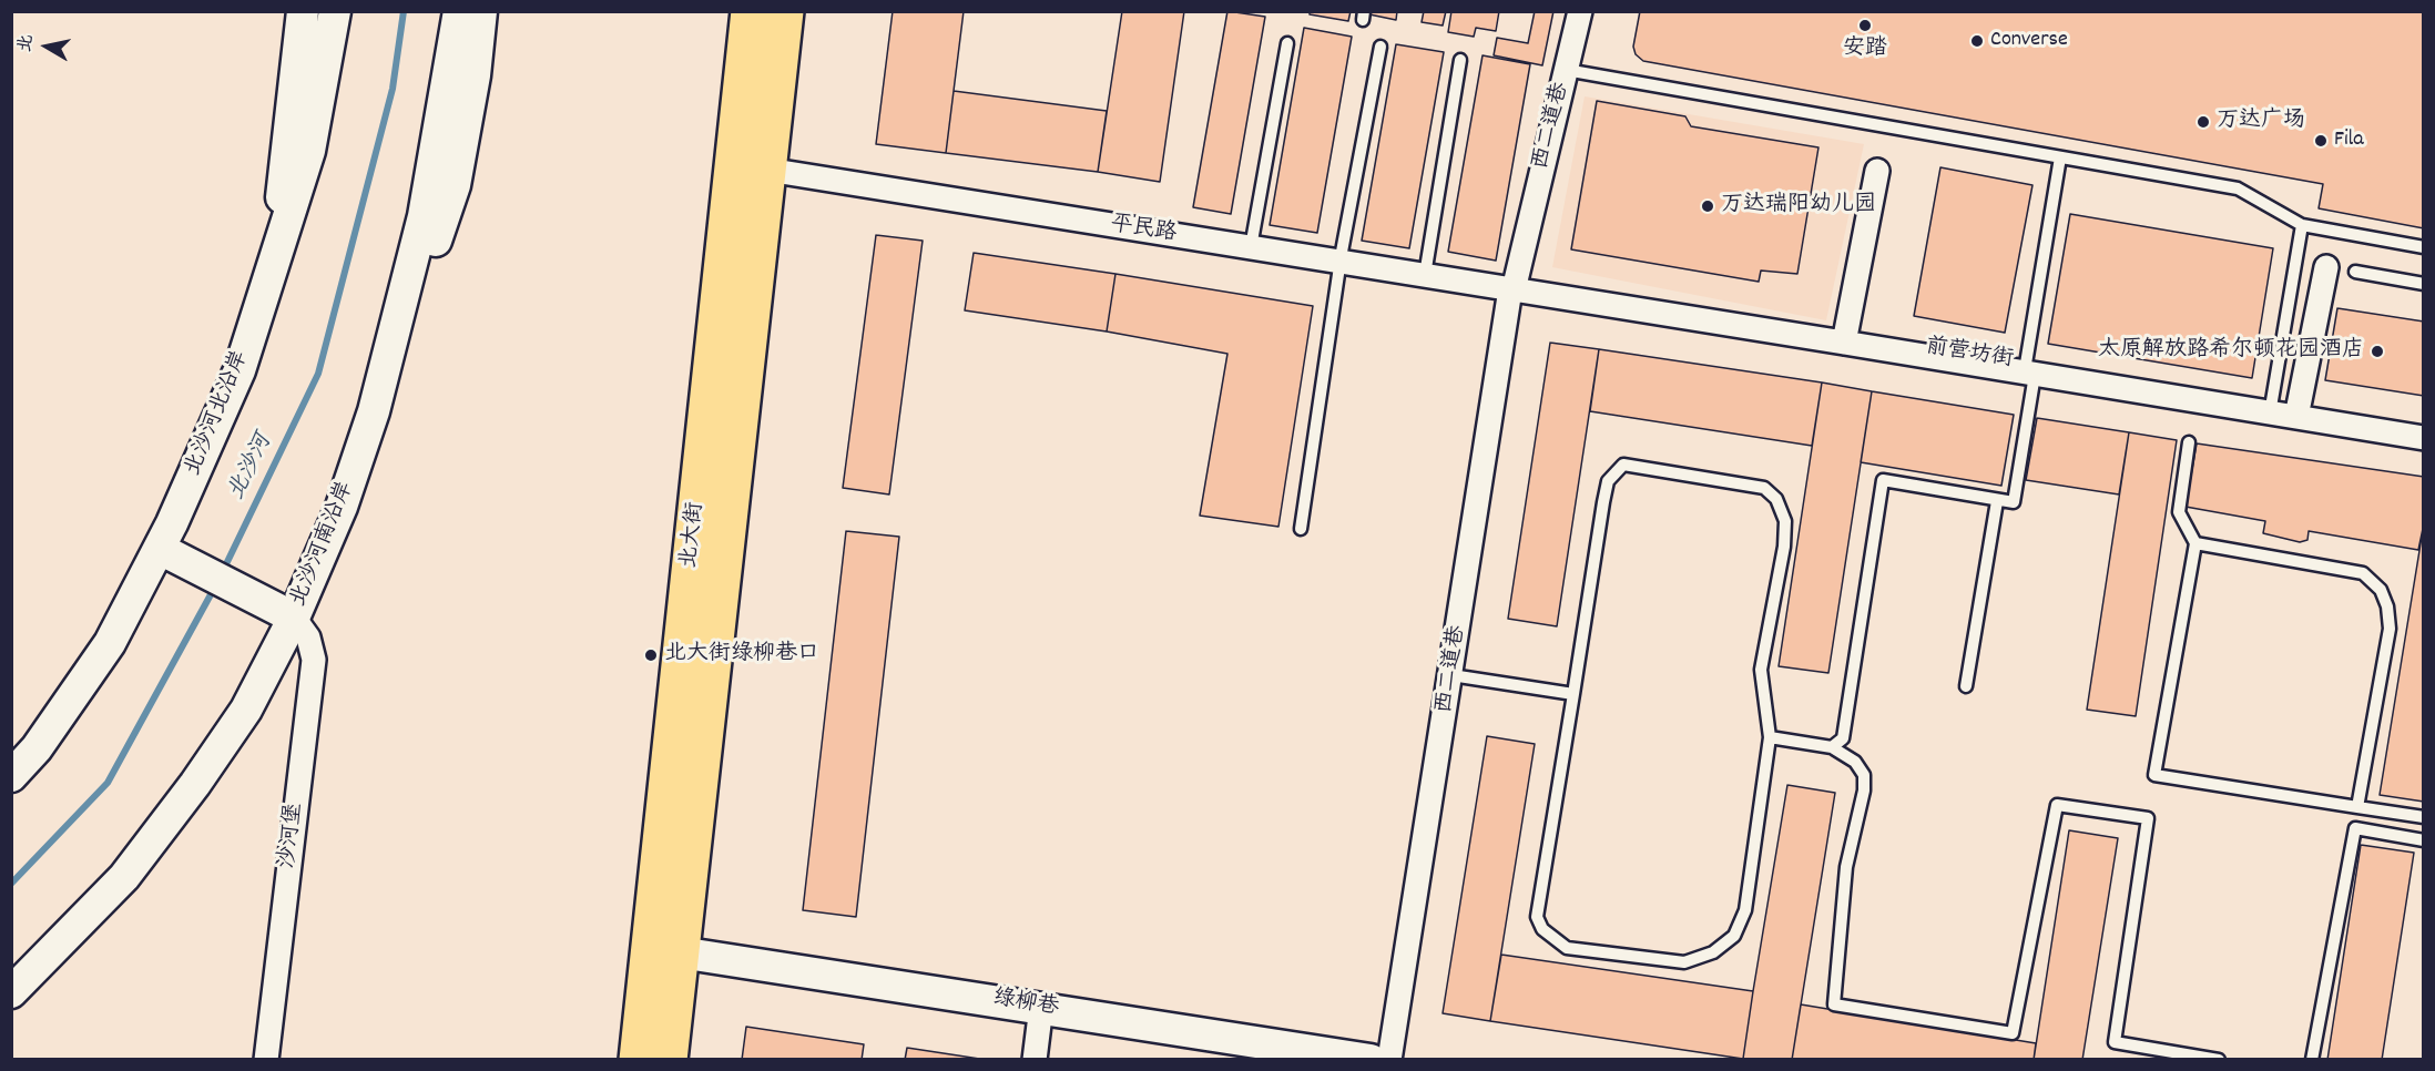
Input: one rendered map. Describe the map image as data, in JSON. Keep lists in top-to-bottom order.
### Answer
{
  "streets": {
    "main road": ["北大街"],
    "street": [
      "西二道巷",
      "平民路",
      "前营坊街",
      "北沙河北沿岸",
      "北沙河南沿岸",
      "沙河堡",
      "绿柳巷"
    ]
  },
  "crossings": [
    ["西二道巷", "平民路"],
    ["西二道巷", "前营坊街"],
    ["平民路", "前营坊街"],
    ["北沙河南沿岸", "沙河堡"]
  ],
  "water": ["北沙河"],
  "places": [
    "安踏",
    "Converse",
    "万达广场",
    "Fila",
    "万达瑞阳幼儿园",
    "太原解放路希尔顿花园酒店",
    "北大街绿柳巷口"
  ],
  "north": "left"
}
